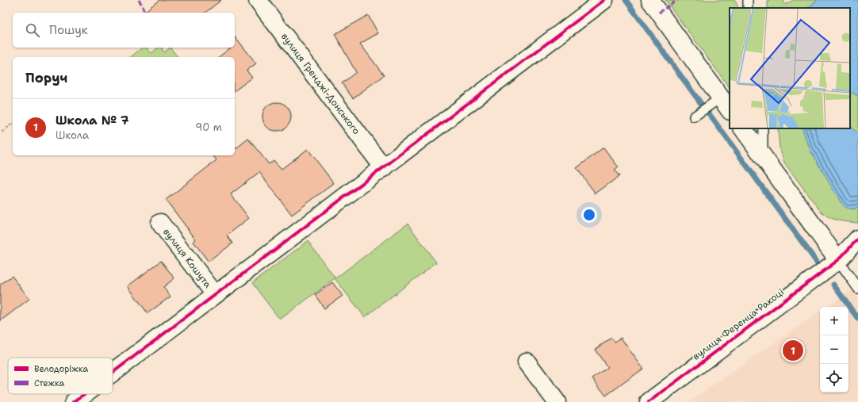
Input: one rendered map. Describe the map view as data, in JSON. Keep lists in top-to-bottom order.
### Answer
{
  "streets": {
    "street": ["вулиця Гренджі-Донського", "вулиця Кошута", "вулиця Ференца Ракоці"]
  },
  "legend": ["Велодоріжка", "Стежка"],
  "page": {
    "search": "Пошук",
    "heading": "Поруч",
    "list": [
      {
        "mark": "1",
        "name": "Школа № 7",
        "note": "Школа",
        "value": "90 m"
      }
    ],
    "map_buttons": ["+", "−"],
    "pins": "1"
  }
}
